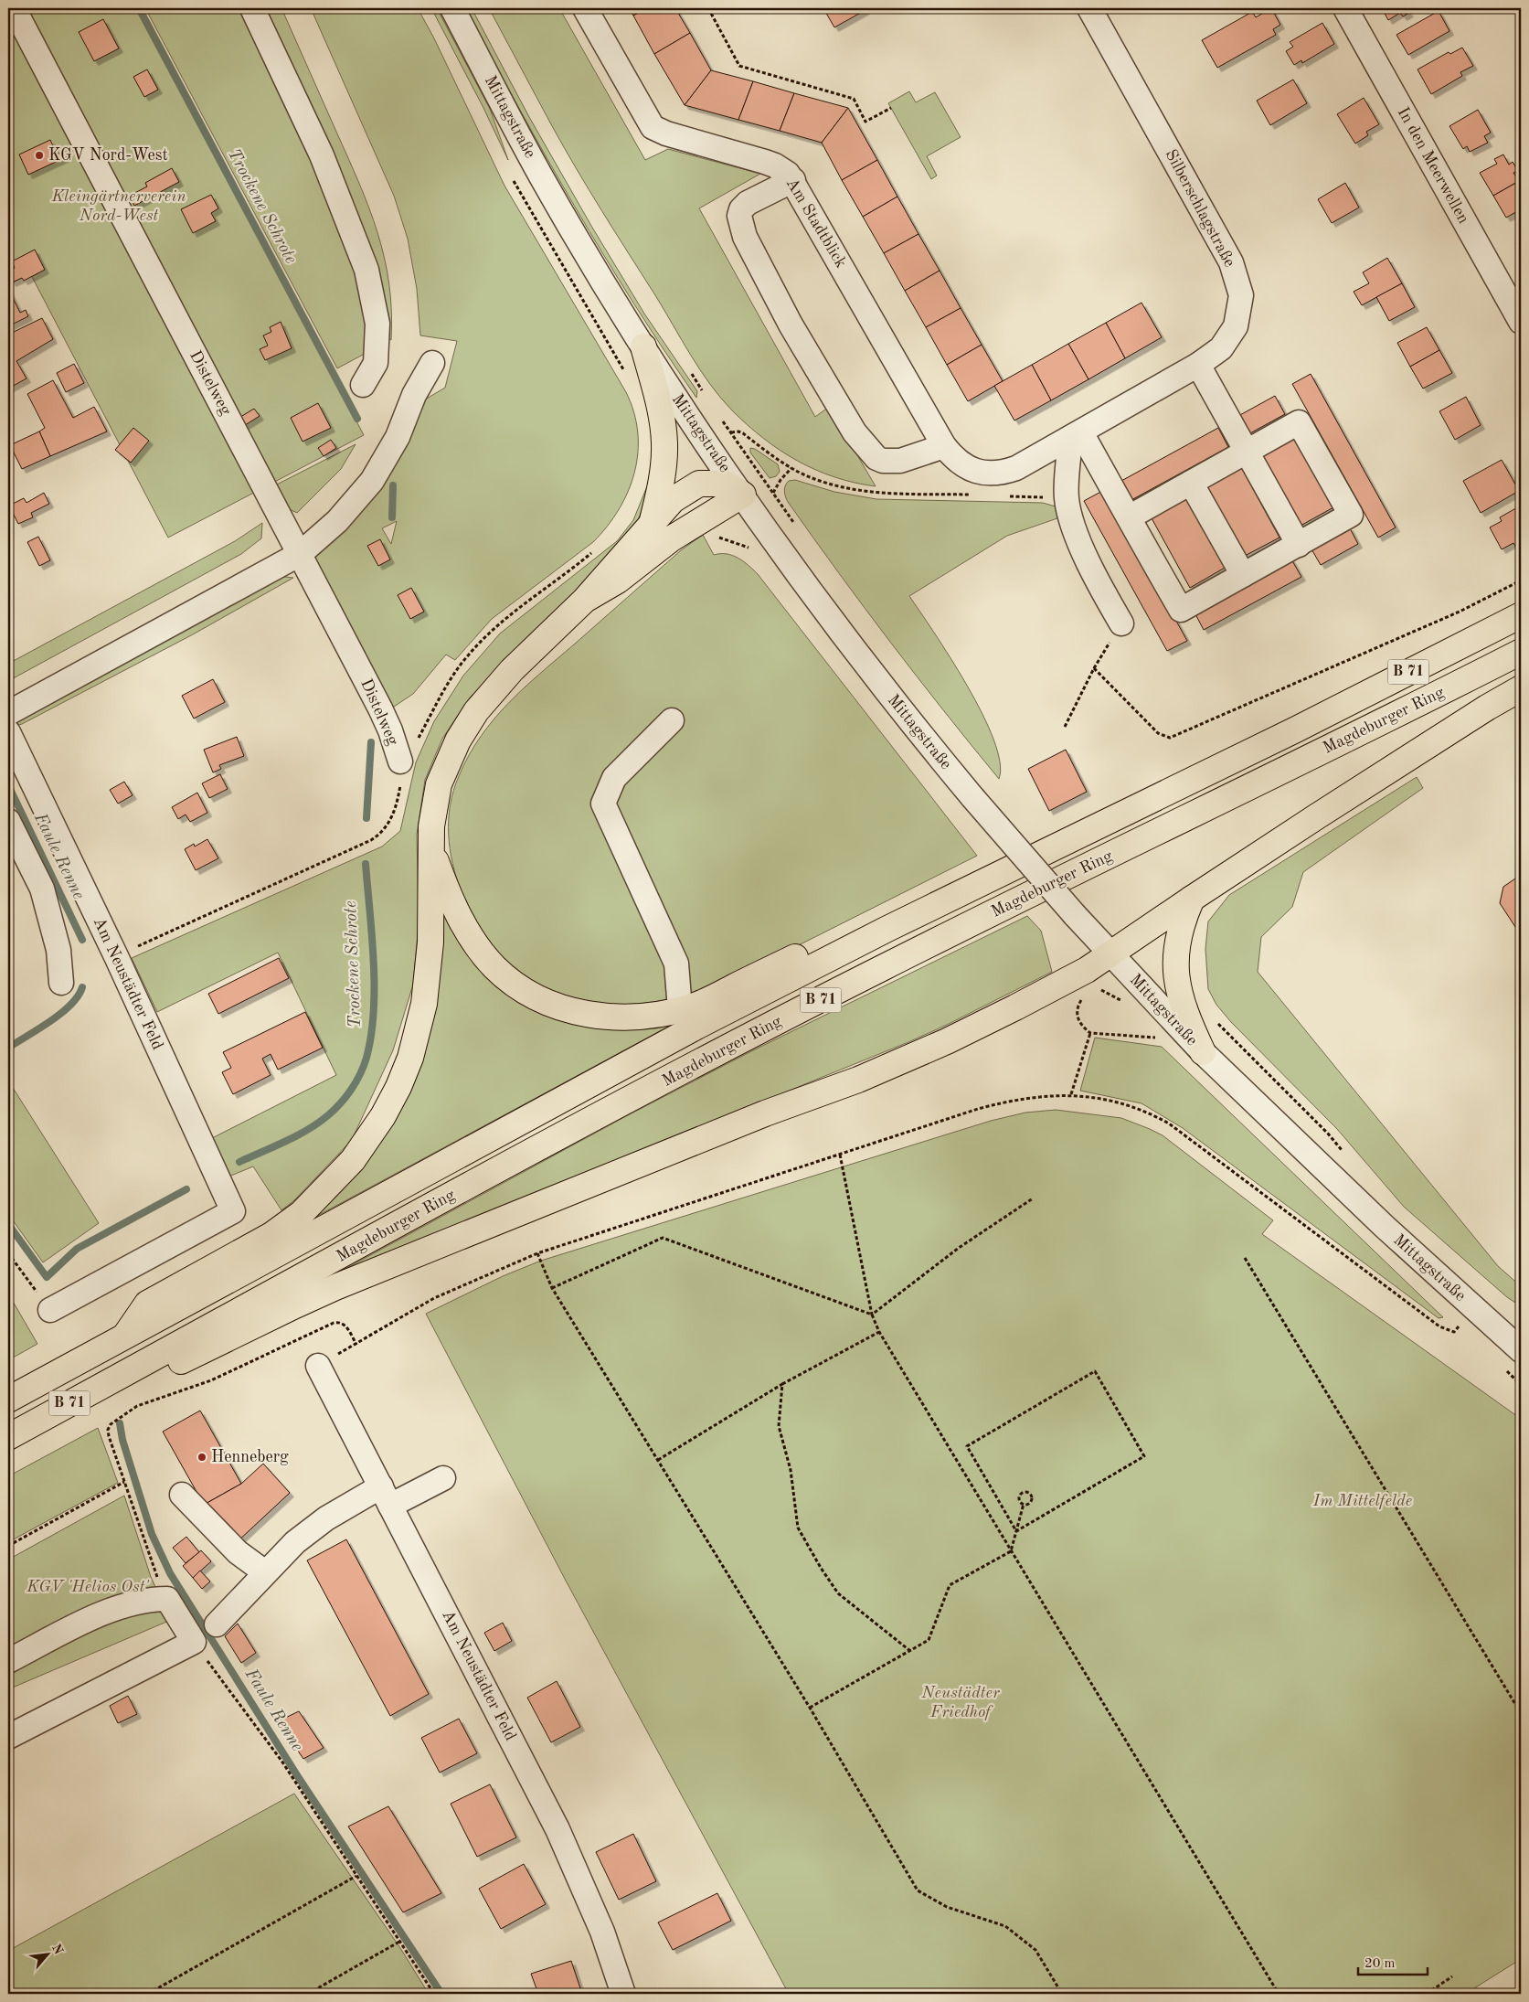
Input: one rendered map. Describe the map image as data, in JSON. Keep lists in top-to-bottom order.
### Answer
{
  "streets": {
    "highway": ["B 71", "Magdeburger Ring"],
    "street": [
      "Mittagstraße",
      "In den Meerwellen",
      "Silberschlagstraße",
      "Am Stadtblick",
      "Distelweg",
      "Am Neustädter Feld"
    ]
  },
  "crossings": [
    ["Silberschlagstraße", "Am Stadtblick"]
  ],
  "water": ["Trockene Schrote", "Faule Renne"],
  "parks": [
    "Kleingärtnerverein Nord-West",
    "Im Mittelfelde",
    "KGV 'Helios Ost'",
    "Neustädter Friedhof"
  ],
  "places": ["KGV Nord-West", "Henneberg"],
  "scale_bar": "20 m",
  "north": "top right"
}
